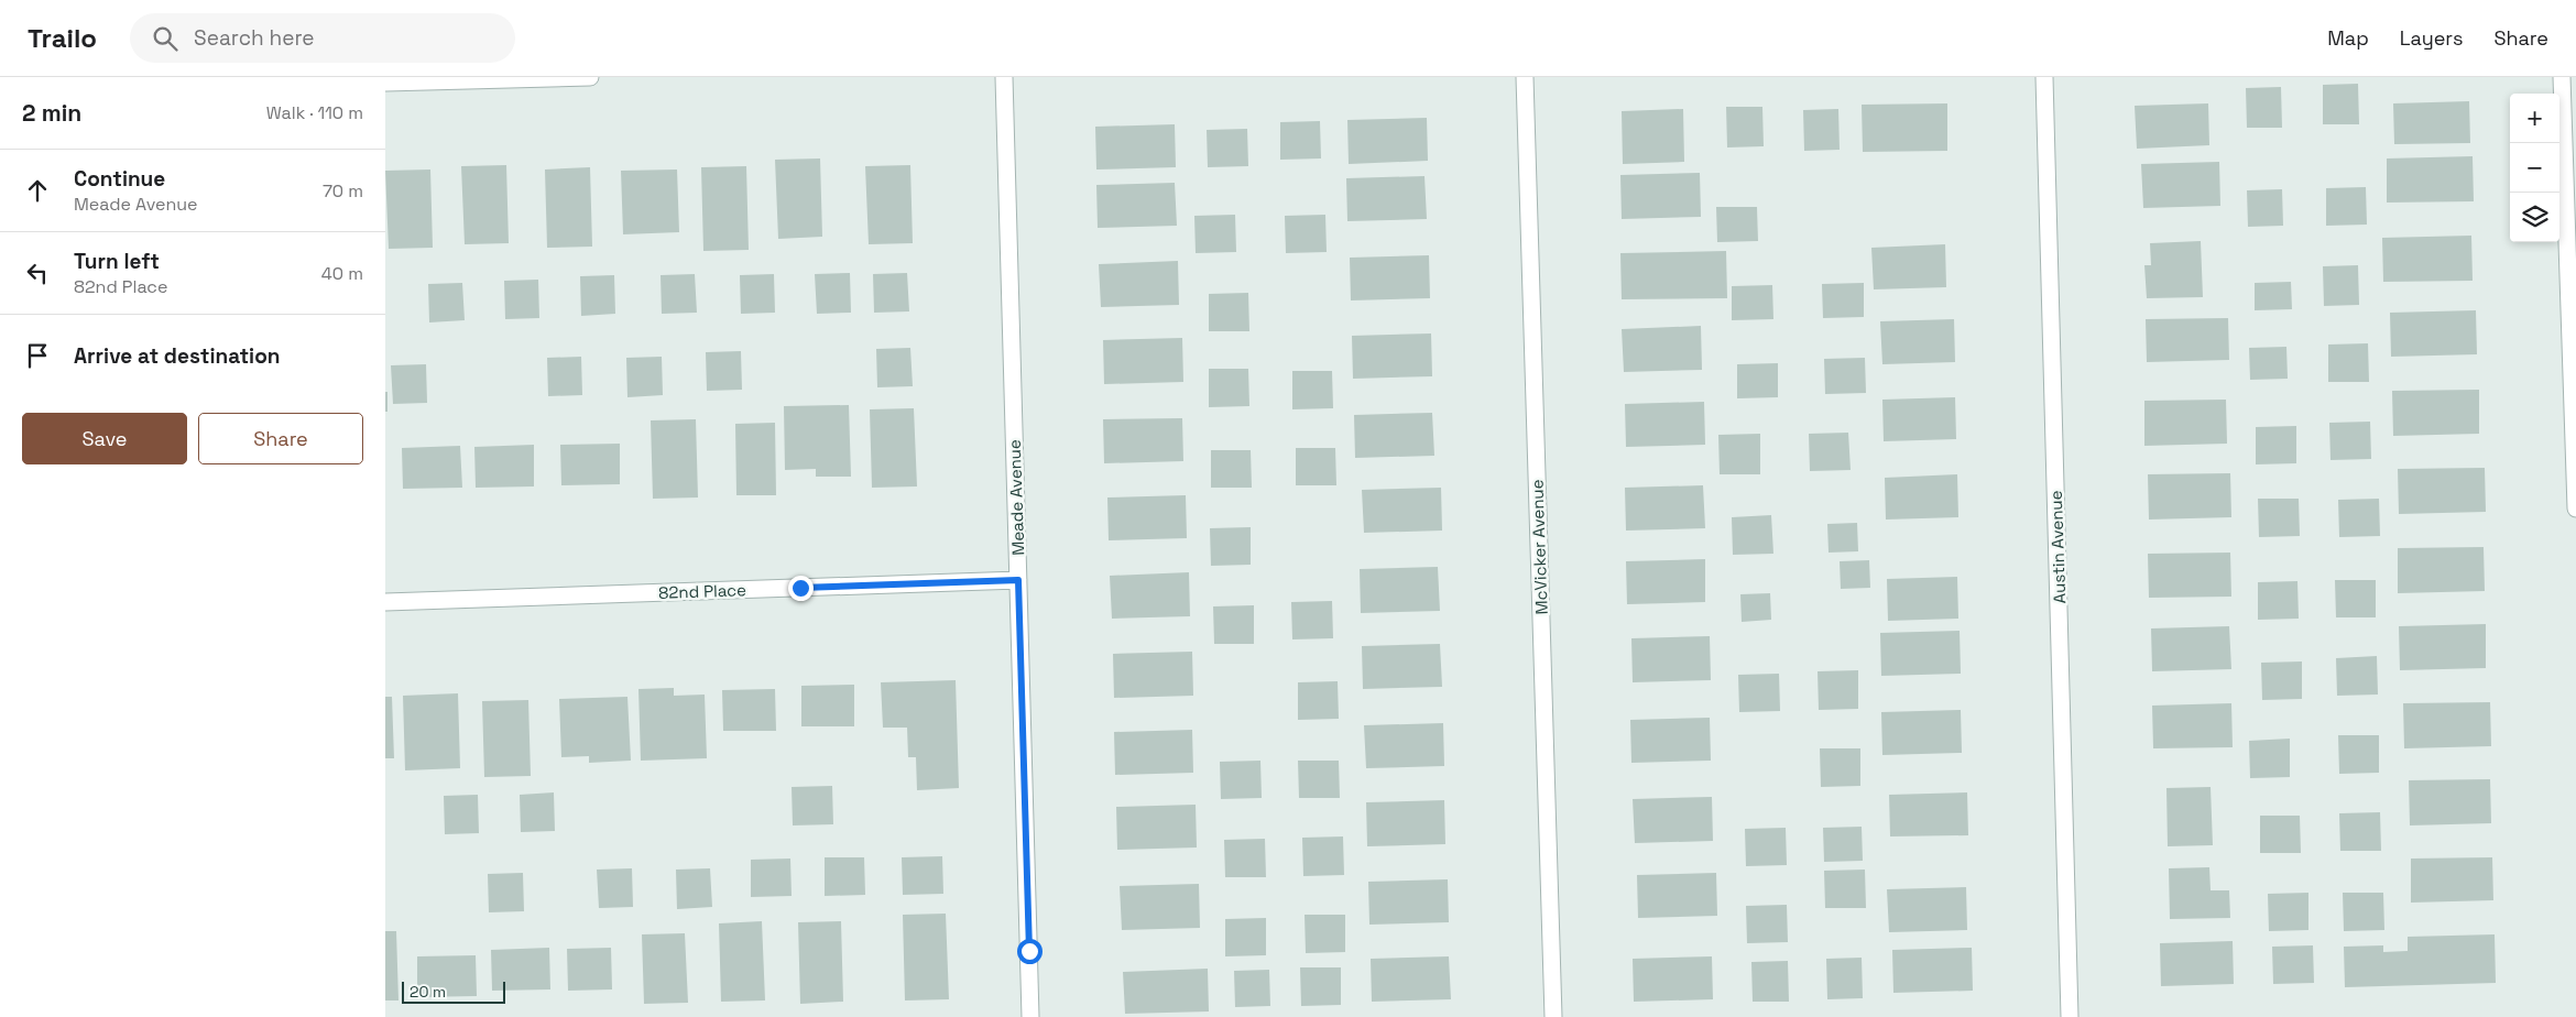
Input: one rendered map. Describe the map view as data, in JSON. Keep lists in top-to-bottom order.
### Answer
{
  "streets": {
    "street": [
      "Meade Avenue",
      "McVicker Avenue",
      "Austin Avenue",
      "82nd Place"
    ]
  },
  "crossings": [
    ["Meade Avenue", "82nd Place"]
  ],
  "scale_bar": "20 m",
  "page": {
    "header": "Trailo",
    "search": "Search here",
    "nav": ["Map", "Layers", "Share"],
    "heading": ["2 min", "Walk · 110 m"],
    "map_buttons": ["+", "−"],
    "list": [
      ["Continue", "Meade Avenue", "70 m"],
      ["Turn left", "82nd Place", "40 m"],
      "Arrive at destination"
    ],
    "buttons": ["Save", "Share"],
    "scale": "20 m"
  }
}
